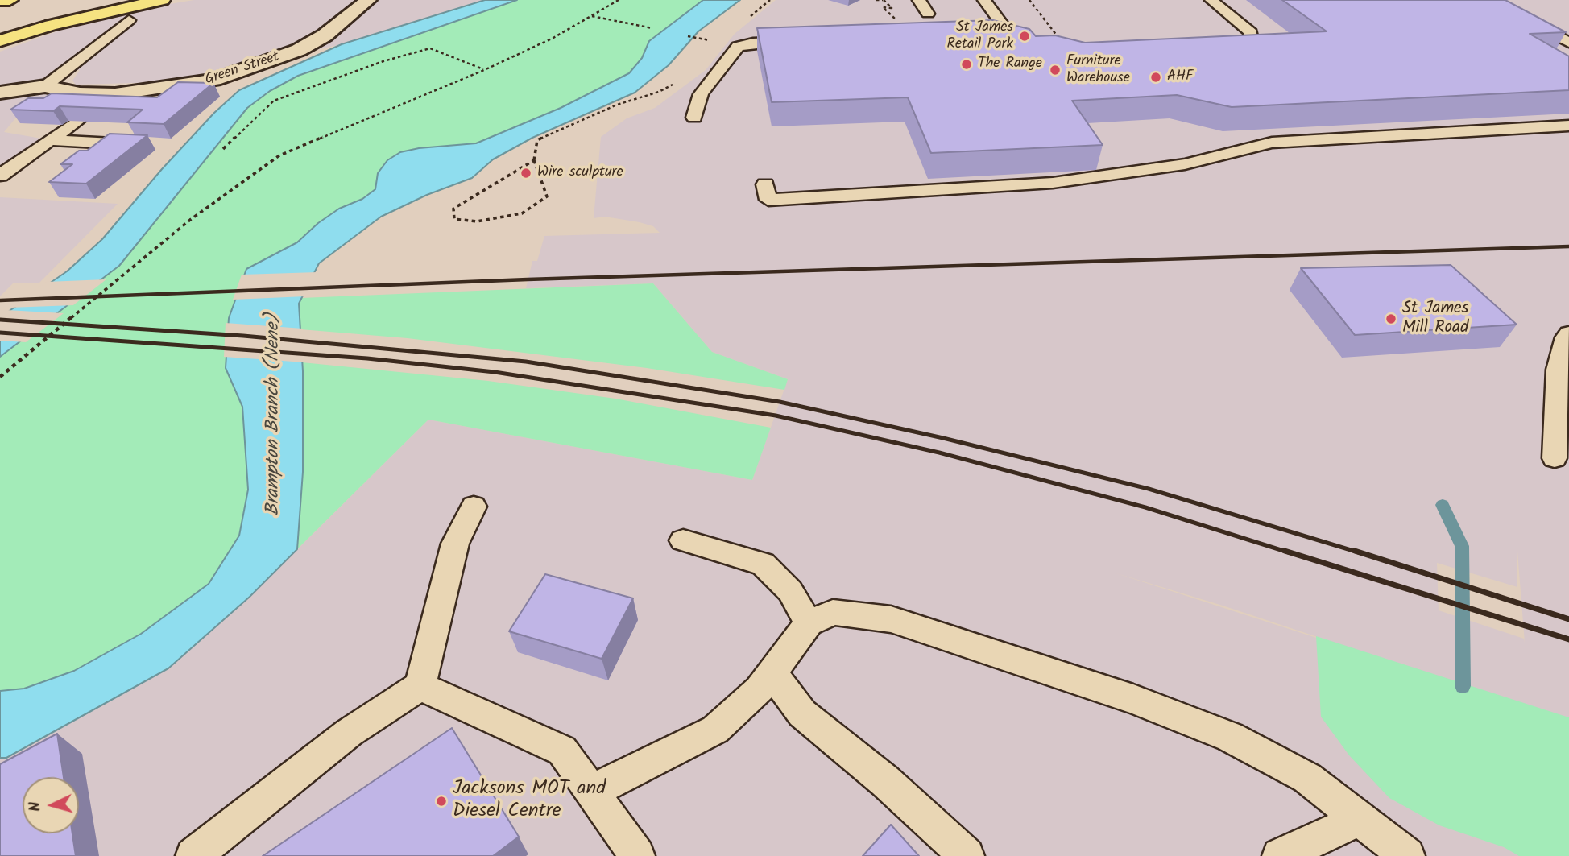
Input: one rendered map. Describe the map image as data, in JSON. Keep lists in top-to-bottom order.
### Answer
{
  "streets": {
    "street": ["Green Street"]
  },
  "water": ["Brampton Branch (Nene)"],
  "places": [
    "St James Retail Park",
    "The Range",
    "Furniture Warehouse",
    "AHF",
    "Wire sculpture",
    "St James Mill Road",
    "Jacksons MOT and Diesel Centre"
  ],
  "north": "left"
}
